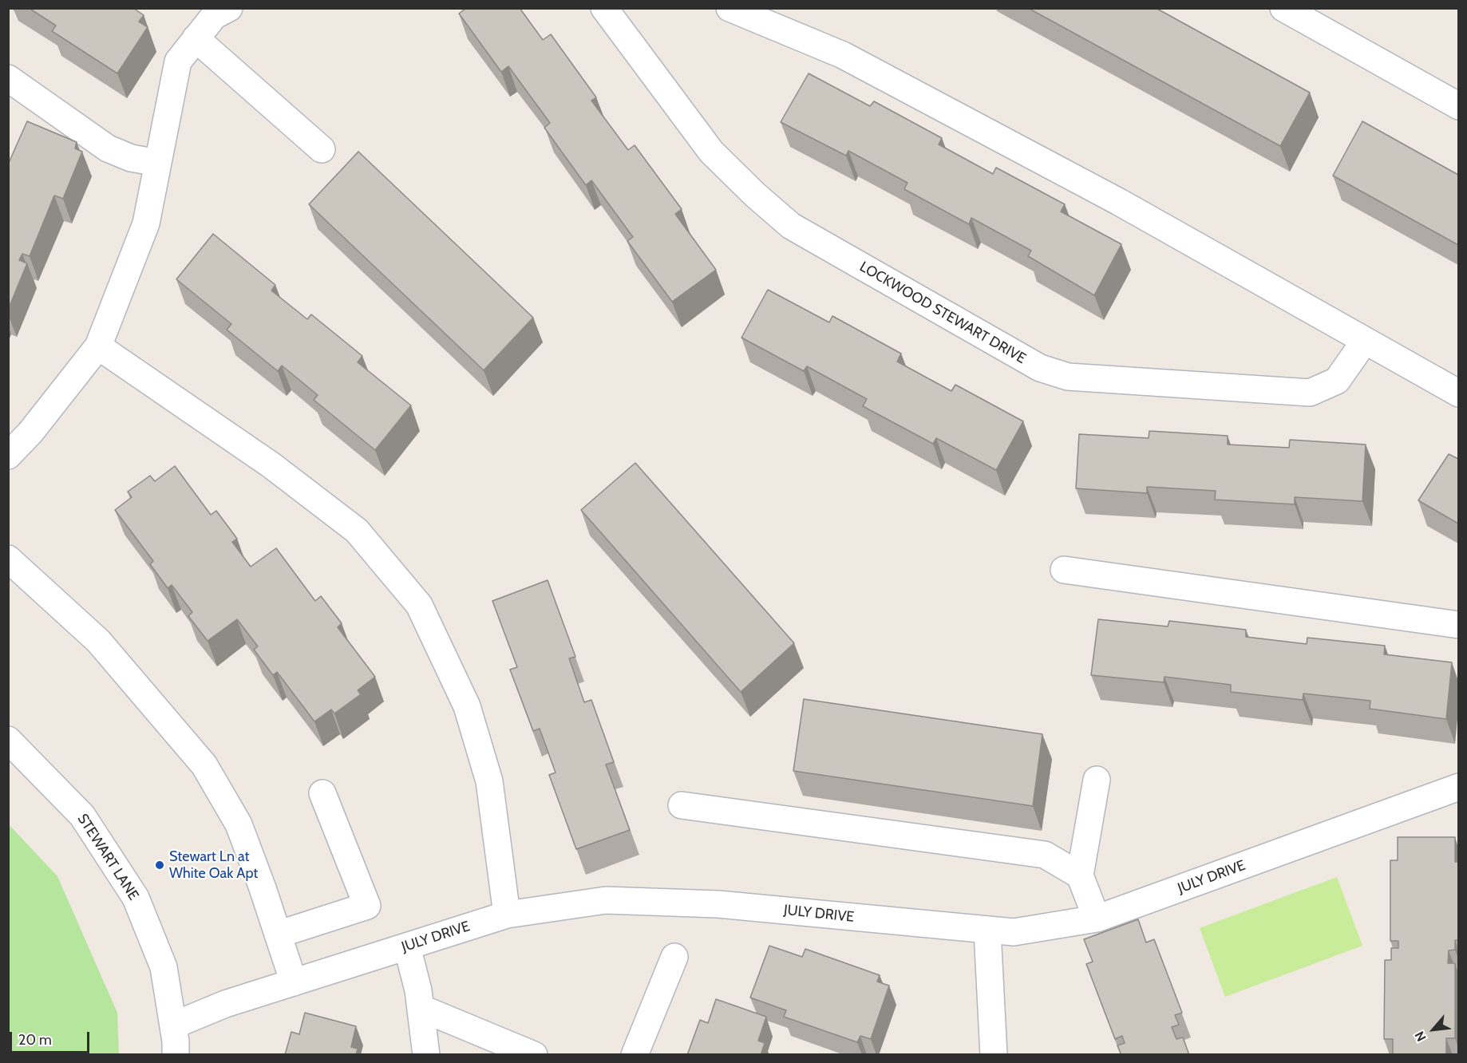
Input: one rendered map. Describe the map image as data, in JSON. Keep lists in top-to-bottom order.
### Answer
{
  "streets": {
    "street": ["LOCKWOOD STEWART DRIVE", "STEWART LANE", "JULY DRIVE"]
  },
  "crossings": [
    ["STEWART LANE", "JULY DRIVE"]
  ],
  "places": ["Stewart Ln at White Oak Apt"],
  "scale_bar": "20 m",
  "north": "bottom left"
}
